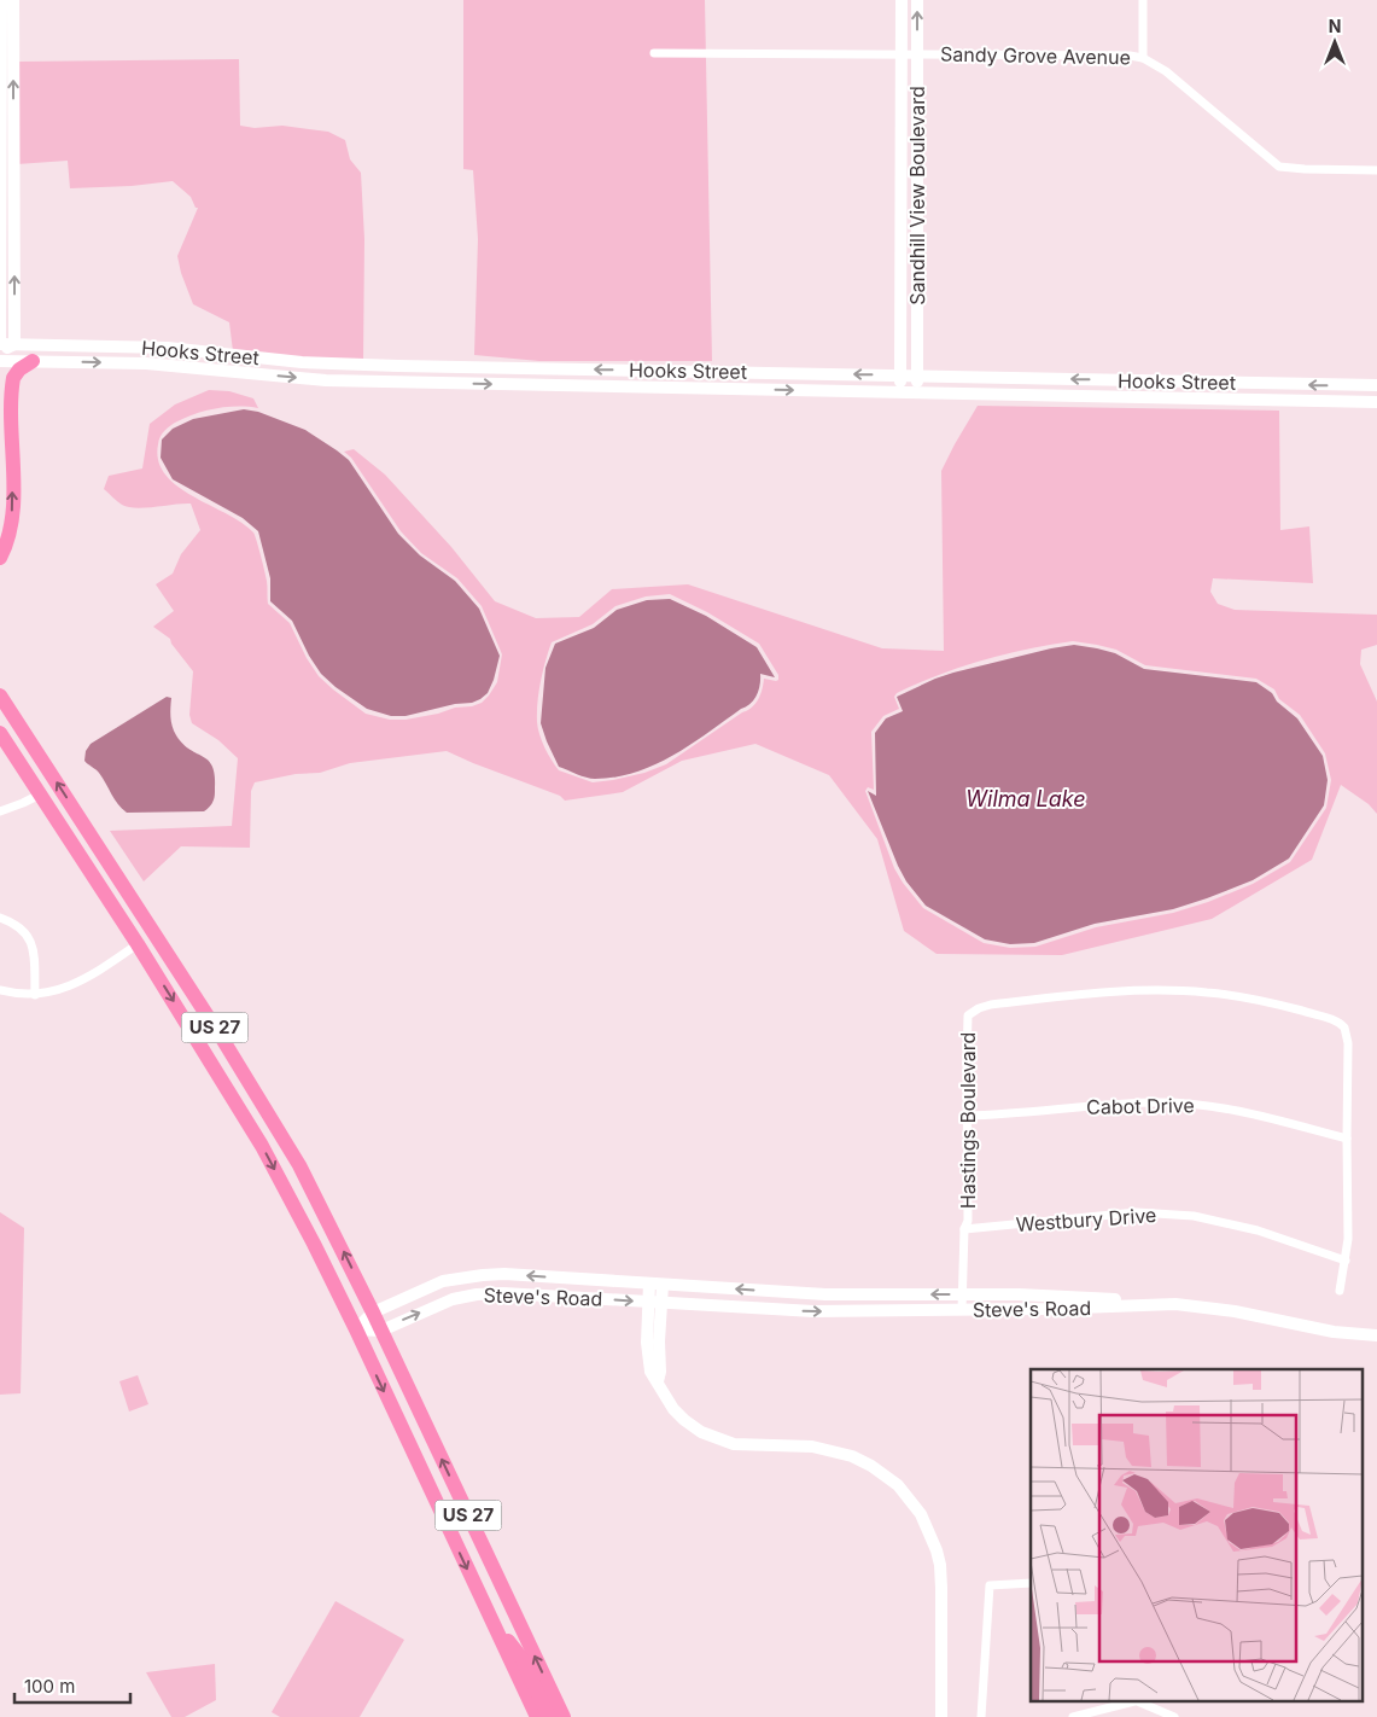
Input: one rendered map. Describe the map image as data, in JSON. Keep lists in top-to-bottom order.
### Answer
{
  "streets": {
    "highway": ["US 27"],
    "street": [
      "Sandy Grove Avenue",
      "Sandhill View Boulevard",
      "Hooks Street",
      "Cabot Drive",
      "Hastings Boulevard",
      "Westbury Drive",
      "Steve's Road"
    ]
  },
  "crossings": [
    ["Sandy Grove Avenue", "Sandhill View Boulevard"],
    ["Sandhill View Boulevard", "Hooks Street"],
    ["US 27", "Steve's Road"],
    ["Cabot Drive", "Hastings Boulevard"],
    ["Hastings Boulevard", "Westbury Drive"],
    ["Hastings Boulevard", "Steve's Road"]
  ],
  "water": ["Wilma Lake"],
  "scale_bar": "100 m",
  "north": "top"
}
